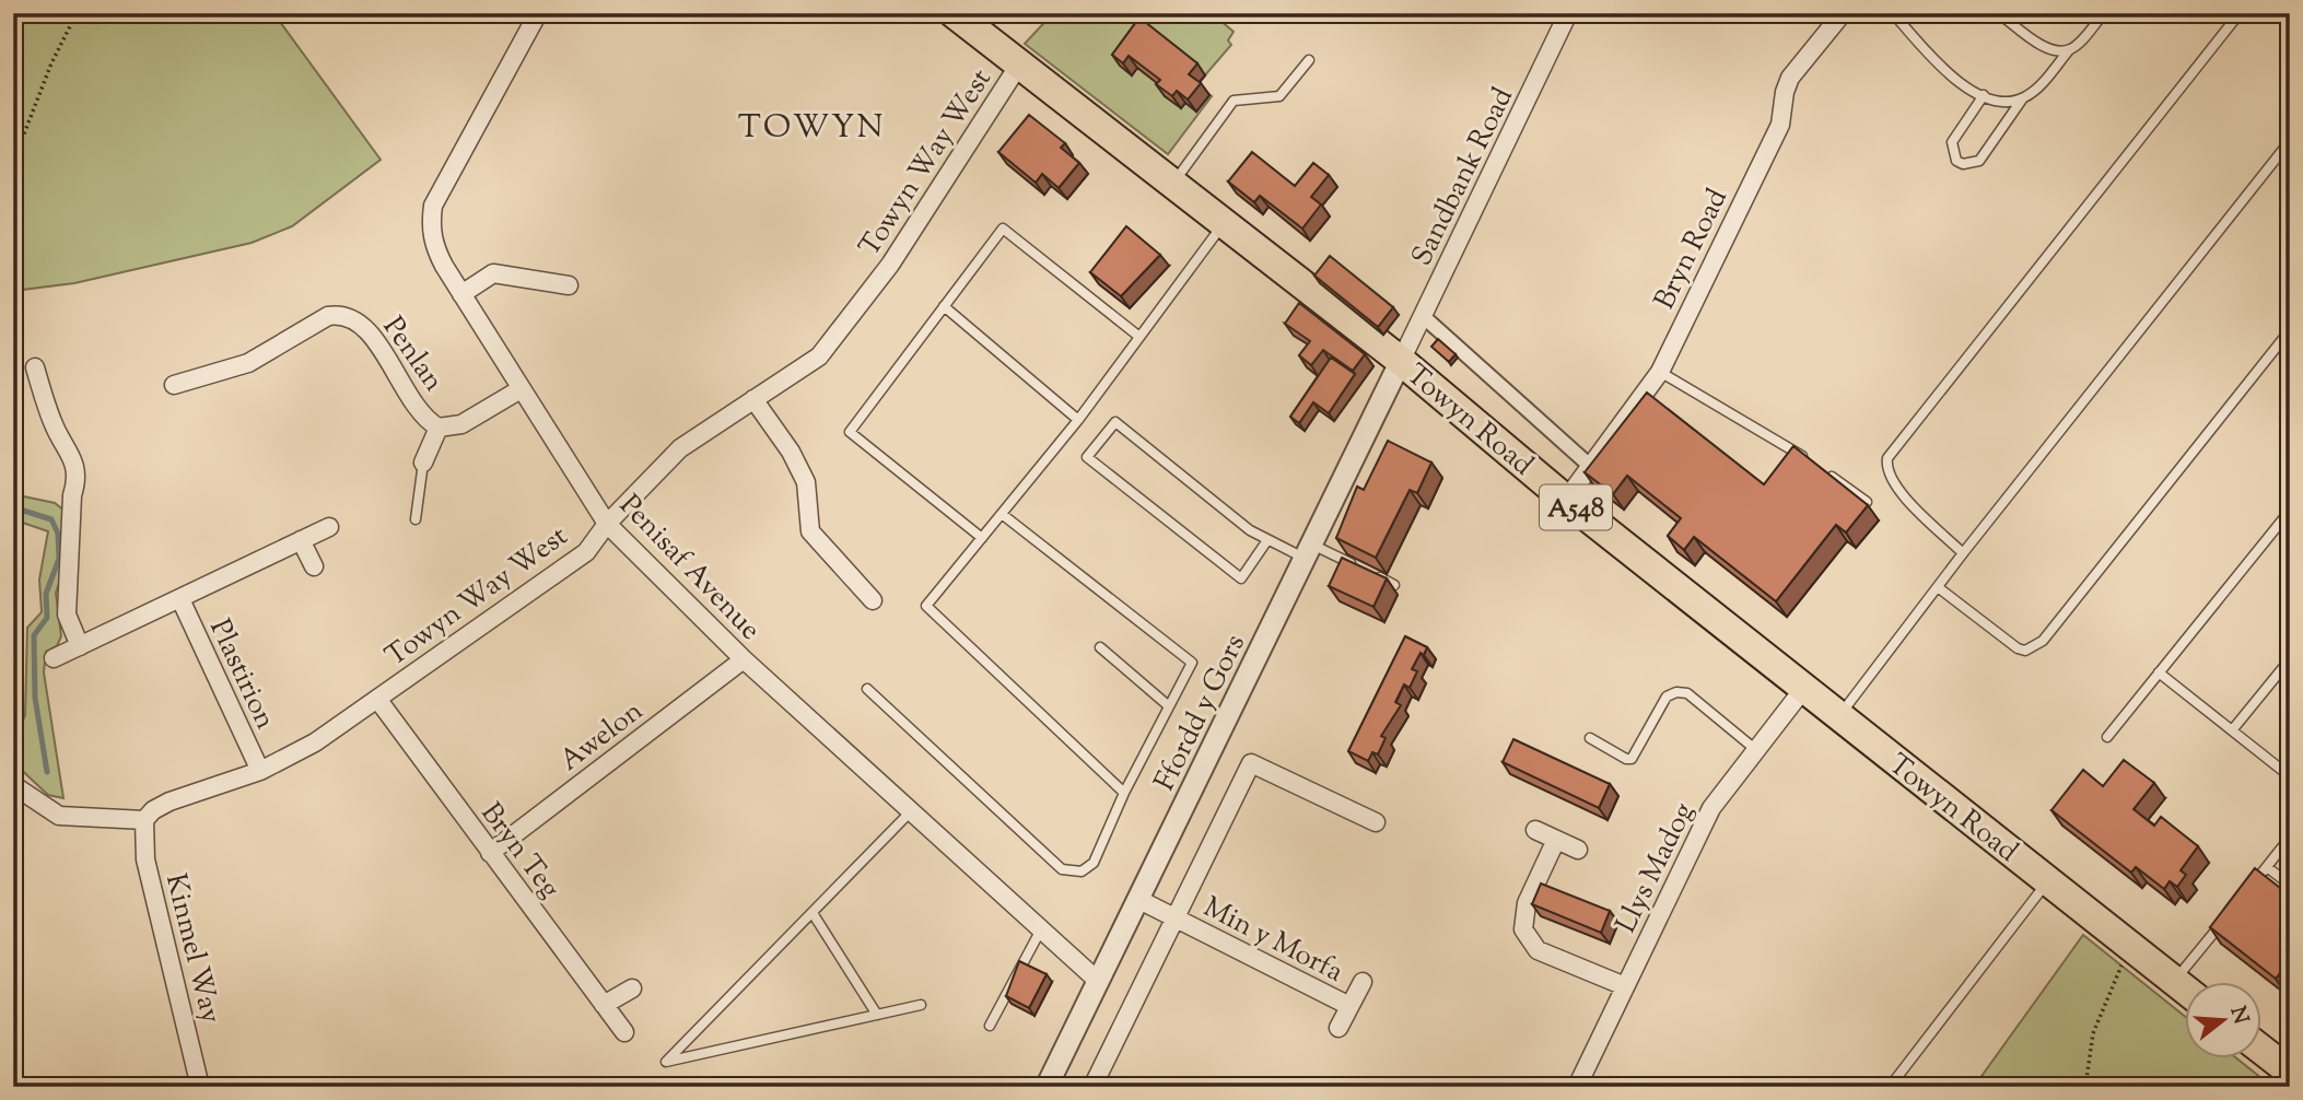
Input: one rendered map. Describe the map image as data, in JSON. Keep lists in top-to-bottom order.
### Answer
{
  "streets": {
    "main road": ["Towyn Road", "A548"],
    "street": [
      "Towyn Way West",
      "Sandbank Road",
      "Bryn Road",
      "Penlan",
      "Penisaf Avenue",
      "Plastirion",
      "Ffordd y Gors",
      "Awelon",
      "Bryn Teg",
      "Llys Madog",
      "Min y Morfa",
      "Kinmel Way"
    ]
  },
  "crossings": [
    ["Towyn Way West", "Towyn Road"],
    ["Towyn Way West", "Penisaf Avenue"],
    ["Towyn Way West", "Plastirion"],
    ["Towyn Way West", "Bryn Teg"],
    ["Towyn Way West", "Kinmel Way"],
    ["Sandbank Road", "Towyn Road"],
    ["Sandbank Road", "Ffordd y Gors"],
    ["Bryn Road", "Towyn Road"],
    ["Penlan", "Penisaf Avenue"],
    ["Towyn Road", "Ffordd y Gors"],
    ["Towyn Road", "Llys Madog"],
    ["Penisaf Avenue", "Ffordd y Gors"],
    ["Penisaf Avenue", "Awelon"],
    ["Ffordd y Gors", "Min y Morfa"],
    ["Awelon", "Bryn Teg"]
  ],
  "districts": ["TOWYN"],
  "north": "right"
}
